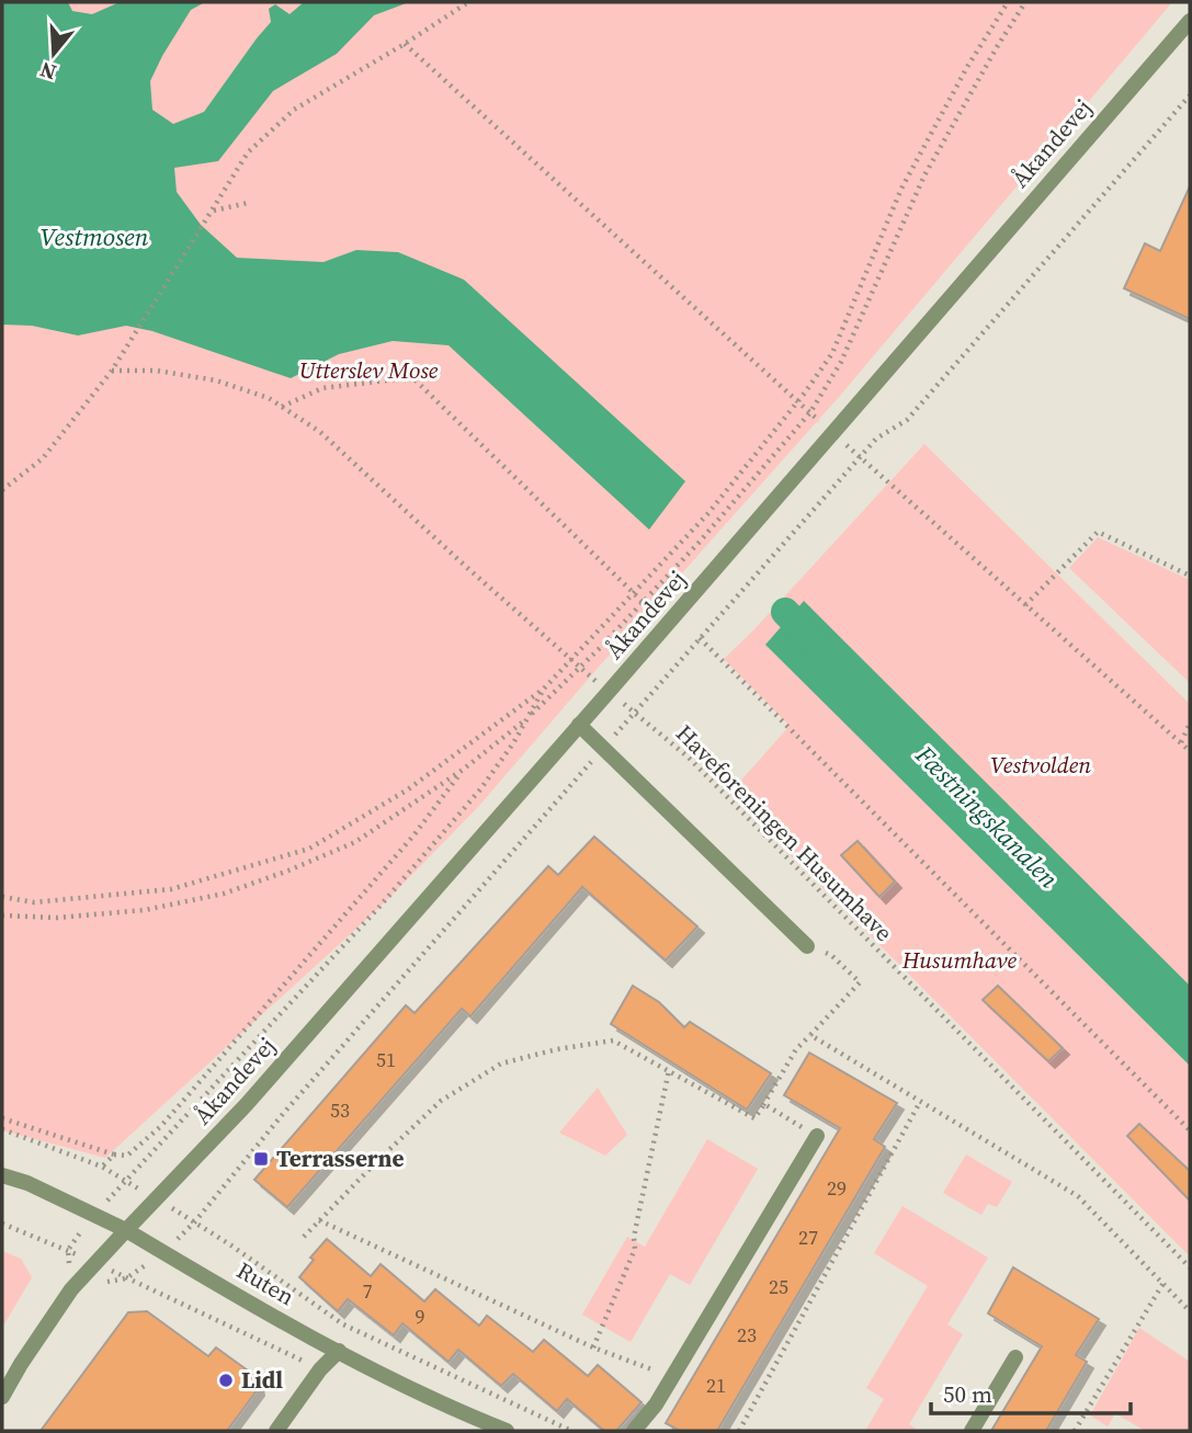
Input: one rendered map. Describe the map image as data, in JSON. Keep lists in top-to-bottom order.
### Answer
{
  "streets": {
    "street": ["Åkandevej", "Ruten"],
    "path": ["Haveforeningen Husumhave"]
  },
  "crossings": [
    ["Åkandevej", "Haveforeningen Husumhave"],
    ["Åkandevej", "Ruten"]
  ],
  "water": ["Vestmosen", "Fæstningskanalen"],
  "parks": ["Utterslev Mose", "Vestvolden", "Husumhave"],
  "places": {
    "transit": ["Terrasserne"],
    "other": ["Lidl"]
  },
  "house_numbers": [
    "51",
    "53",
    "29",
    "27",
    "25",
    "7",
    "9",
    "23",
    "21"
  ],
  "scale_bar": "50 m",
  "north": "bottom"
}
